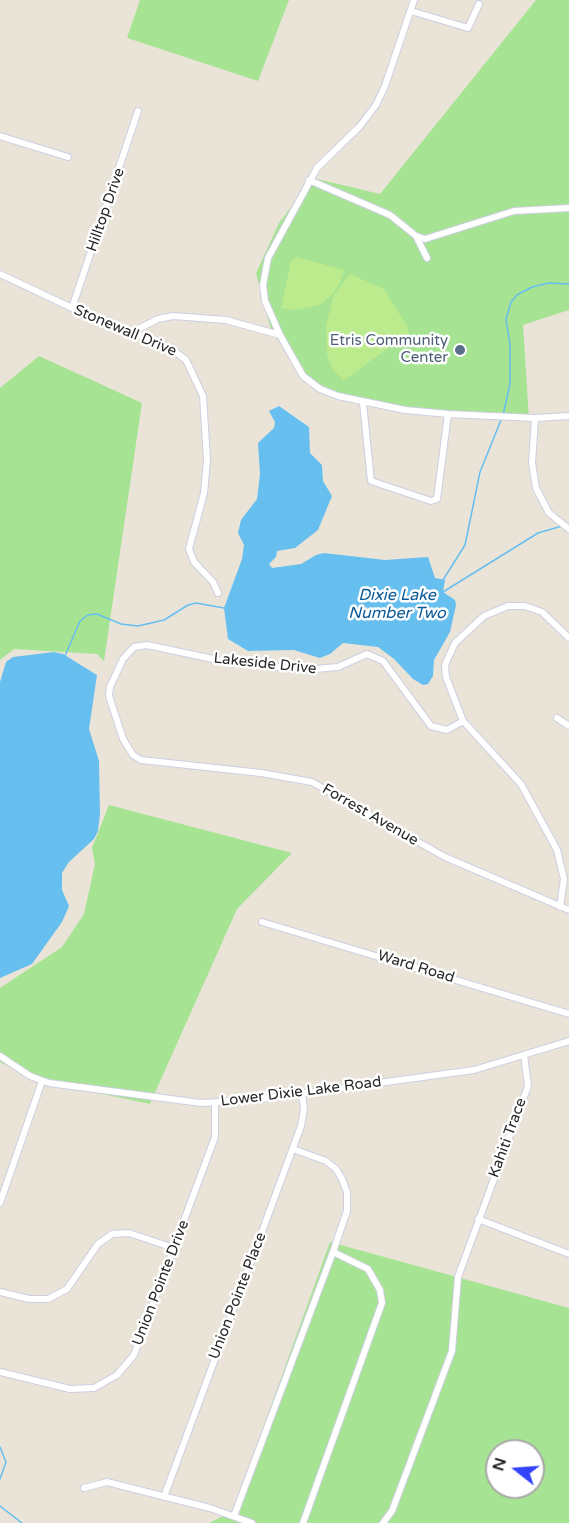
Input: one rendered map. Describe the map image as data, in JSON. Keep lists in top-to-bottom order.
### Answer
{
  "streets": {
    "street": [
      "Hilltop Drive",
      "Stonewall Drive",
      "Lakeside Drive",
      "Forrest Avenue",
      "Ward Road",
      "Lower Dixie Lake Road",
      "Kahiti Trace",
      "Union Pointe Drive",
      "Union Pointe Place"
    ]
  },
  "crossings": [
    ["Hilltop Drive", "Stonewall Drive"],
    ["Lakeside Drive", "Forrest Avenue"],
    ["Lower Dixie Lake Road", "Kahiti Trace"],
    ["Lower Dixie Lake Road", "Union Pointe Drive"],
    ["Lower Dixie Lake Road", "Union Pointe Place"]
  ],
  "water": ["Dixie Lake Number Two"],
  "places": ["Etris Community Center"],
  "north": "left"
}
